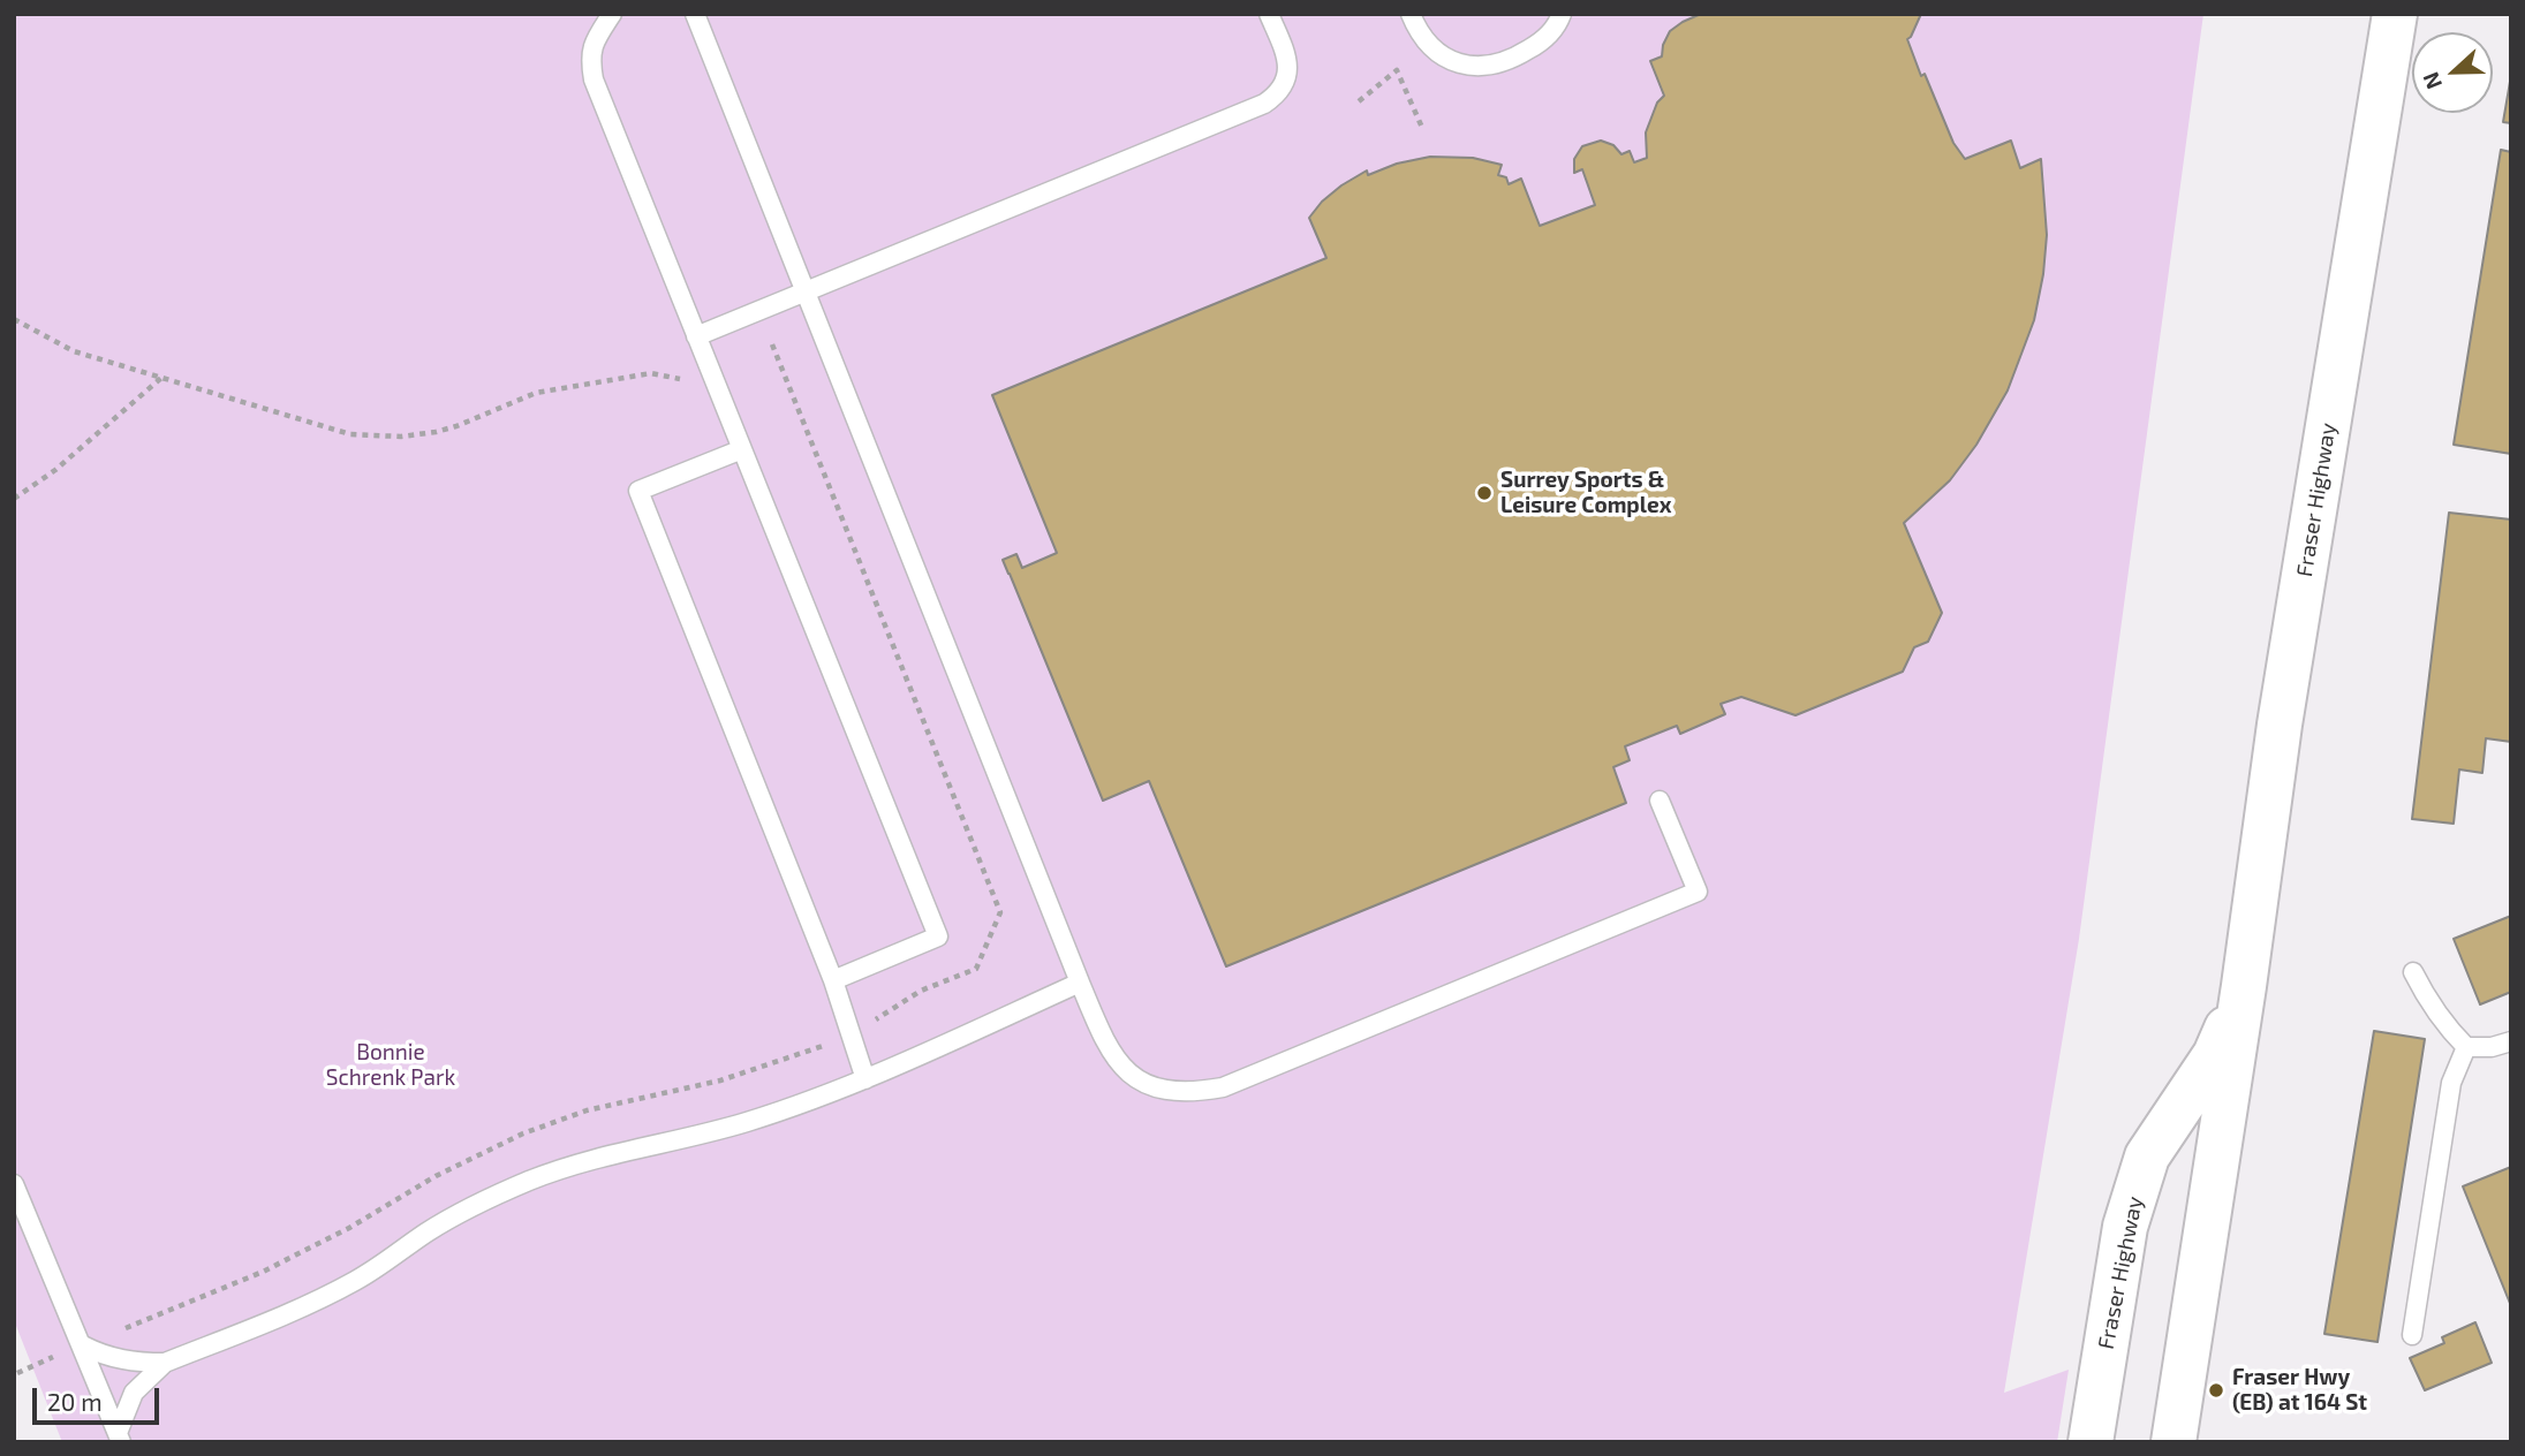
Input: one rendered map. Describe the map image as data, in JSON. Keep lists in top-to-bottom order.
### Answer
{
  "streets": {
    "main road": ["Fraser Highway"]
  },
  "parks": ["Bonnie Schrenk Park"],
  "places": ["Surrey Sports & Leisure Complex", "Fraser Hwy (EB) at 164 St"],
  "scale_bar": "20 m",
  "north": "left"
}
